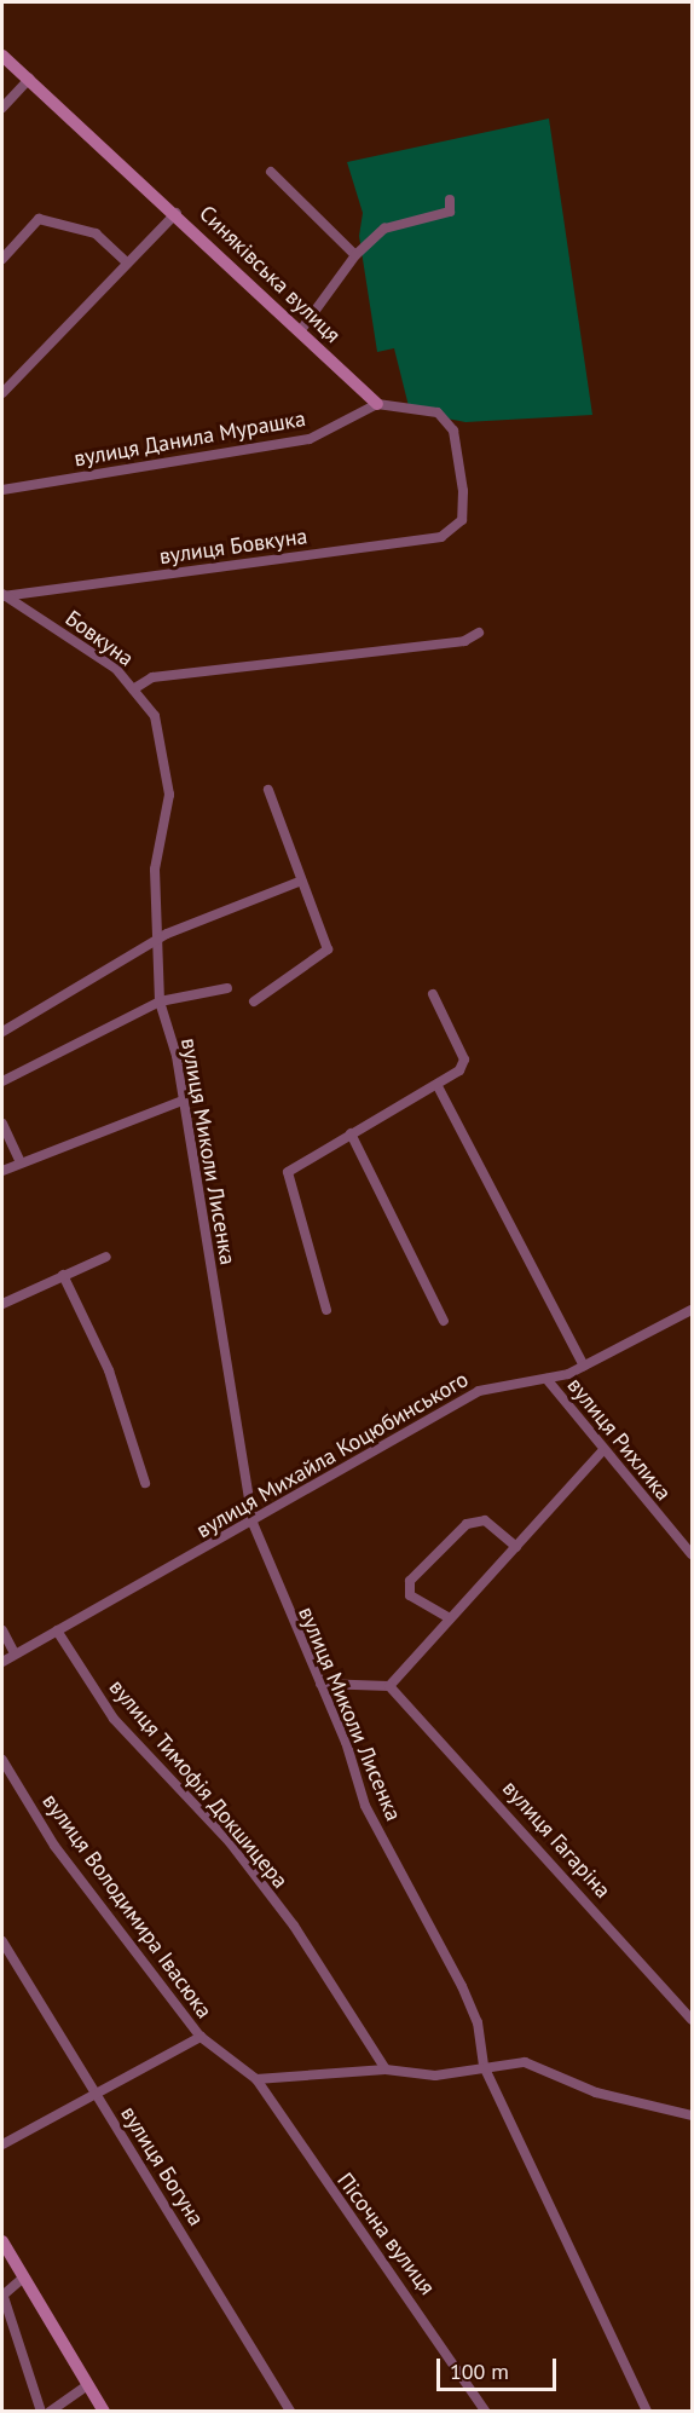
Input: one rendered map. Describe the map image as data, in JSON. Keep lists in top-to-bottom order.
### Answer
{
  "streets": {
    "street": [
      "Синяківська вулиця",
      "вулиця Данила Мурашка",
      "вулиця Бовкуна",
      "Бовкуна",
      "вулиця Миколи Лисенка",
      "вулиця Рихлика",
      "вулиця Михайла Коцюбинського",
      "вулиця Тимофія Докшицера",
      "вулиця Гагаріна",
      "вулиця Володимира Івасюка",
      "вулиця Богуна",
      "Пісочна вулиця"
    ]
  },
  "crossings": [
    ["Синяківська вулиця", "вулиця Данила Мурашка"],
    ["Синяківська вулиця", "вулиця Бовкуна"],
    ["вулиця Данила Мурашка", "вулиця Бовкуна"],
    ["вулиця Бовкуна", "Бовкуна"],
    ["Бовкуна", "вулиця Миколи Лисенка"],
    ["вулиця Миколи Лисенка", "вулиця Михайла Коцюбинського"],
    ["вулиця Рихлика", "вулиця Михайла Коцюбинського"],
    ["вулиця Михайла Коцюбинського", "вулиця Тимофія Докшицера"],
    ["вулиця Володимира Івасюка", "Пісочна вулиця"]
  ],
  "scale_bar": "100 m"
}
